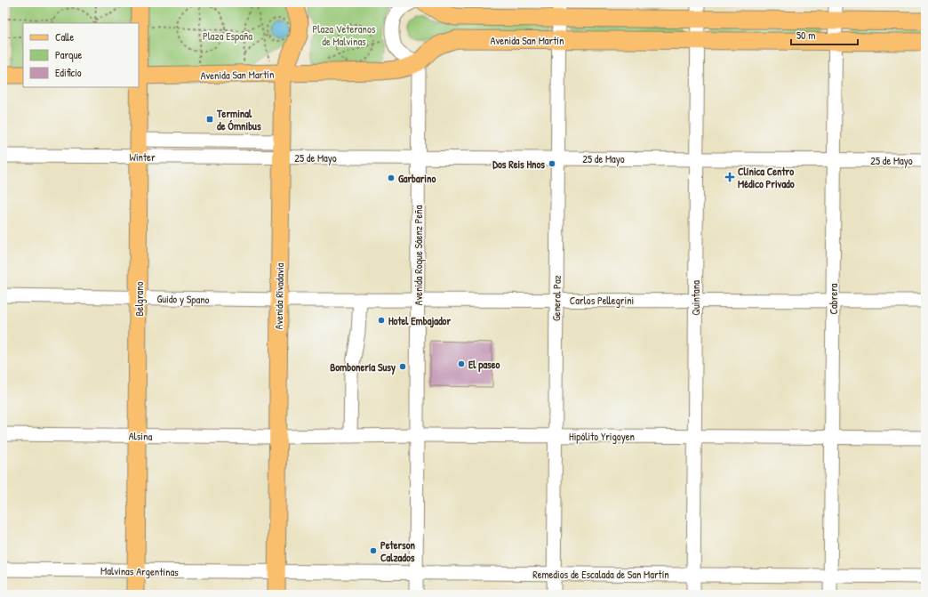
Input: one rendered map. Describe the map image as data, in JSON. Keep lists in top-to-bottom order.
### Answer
{
  "streets": {
    "main road": ["Avenida San Martín", "Avenida Rivadavia", "Belgrano"],
    "street": [
      "Winter",
      "25 de Mayo",
      "Avenida Roque Sáenz Peña",
      "General Paz",
      "Quintana",
      "Guido y Spano",
      "Cabrera",
      "Carlos Pellegrini",
      "Alsina",
      "Hipólito Yrigoyen",
      "Malvinas Argentinas",
      "Remedios de Escalada de San Martín"
    ]
  },
  "crossings": [
    ["Avenida San Martín", "Avenida Roque Sáenz Peña"],
    ["Avenida San Martín", "Avenida Rivadavia"],
    ["Avenida San Martín", "General Paz"],
    ["Avenida San Martín", "Quintana"],
    ["Avenida San Martín", "Belgrano"],
    ["Avenida San Martín", "Cabrera"],
    ["Winter", "25 de Mayo"],
    ["Winter", "Avenida Rivadavia"],
    ["Winter", "Belgrano"],
    ["25 de Mayo", "Avenida Roque Sáenz Peña"],
    ["25 de Mayo", "Avenida Rivadavia"],
    ["25 de Mayo", "General Paz"],
    ["25 de Mayo", "Quintana"],
    ["25 de Mayo", "Cabrera"],
    ["Avenida Roque Sáenz Peña", "Carlos Pellegrini"],
    ["Avenida Roque Sáenz Peña", "Hipólito Yrigoyen"],
    ["Avenida Roque Sáenz Peña", "Remedios de Escalada de San Martín"],
    ["Avenida Rivadavia", "Guido y Spano"],
    ["Avenida Rivadavia", "Carlos Pellegrini"],
    ["Avenida Rivadavia", "Alsina"],
    ["Avenida Rivadavia", "Hipólito Yrigoyen"],
    ["Avenida Rivadavia", "Malvinas Argentinas"],
    ["Avenida Rivadavia", "Remedios de Escalada de San Martín"],
    ["General Paz", "Carlos Pellegrini"],
    ["General Paz", "Hipólito Yrigoyen"],
    ["General Paz", "Remedios de Escalada de San Martín"],
    ["Quintana", "Carlos Pellegrini"],
    ["Quintana", "Hipólito Yrigoyen"],
    ["Quintana", "Remedios de Escalada de San Martín"],
    ["Belgrano", "Guido y Spano"],
    ["Belgrano", "Alsina"],
    ["Belgrano", "Malvinas Argentinas"],
    ["Guido y Spano", "Carlos Pellegrini"],
    ["Cabrera", "Carlos Pellegrini"],
    ["Cabrera", "Hipólito Yrigoyen"],
    ["Cabrera", "Remedios de Escalada de San Martín"],
    ["Alsina", "Hipólito Yrigoyen"],
    ["Malvinas Argentinas", "Remedios de Escalada de San Martín"]
  ],
  "parks": ["Plaza Veteranos de Malvinas", "Plaza España"],
  "places": {
    "transit": ["Terminal de Ómnibus"],
    "other": [
      "Dos Reis Hnos",
      "Garbarino",
      "Hotel Embajador",
      "El paseo",
      "Bombonería Susy",
      "Peterson Calzados"
    ],
    "health": ["Clínica Centro Médico Privado"]
  },
  "legend": ["Calle", "Parque", "Edificio"],
  "scale_bar": "50 m"
}
